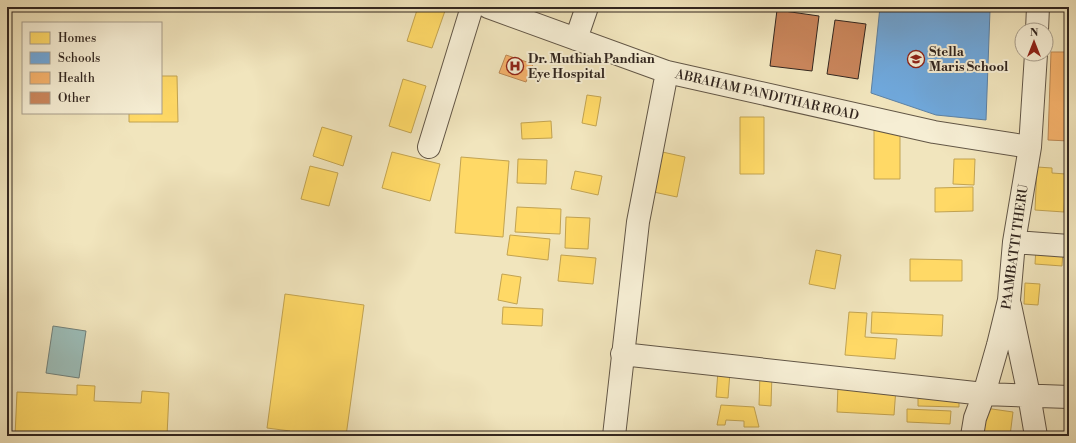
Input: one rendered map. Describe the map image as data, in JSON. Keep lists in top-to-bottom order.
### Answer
{
  "streets": {
    "street": ["ABRAHAM PANDITHAR ROAD", "PAAMBATTI THERU"]
  },
  "crossings": [
    ["ABRAHAM PANDITHAR ROAD", "PAAMBATTI THERU"]
  ],
  "places": {
    "school or university": ["Stella Maris School"],
    "hospital": ["Dr. Muthiah Pandian Eye Hospital"]
  },
  "legend": [
    "Homes",
    "Schools",
    "Health",
    "Other"
  ],
  "north": "top"
}
